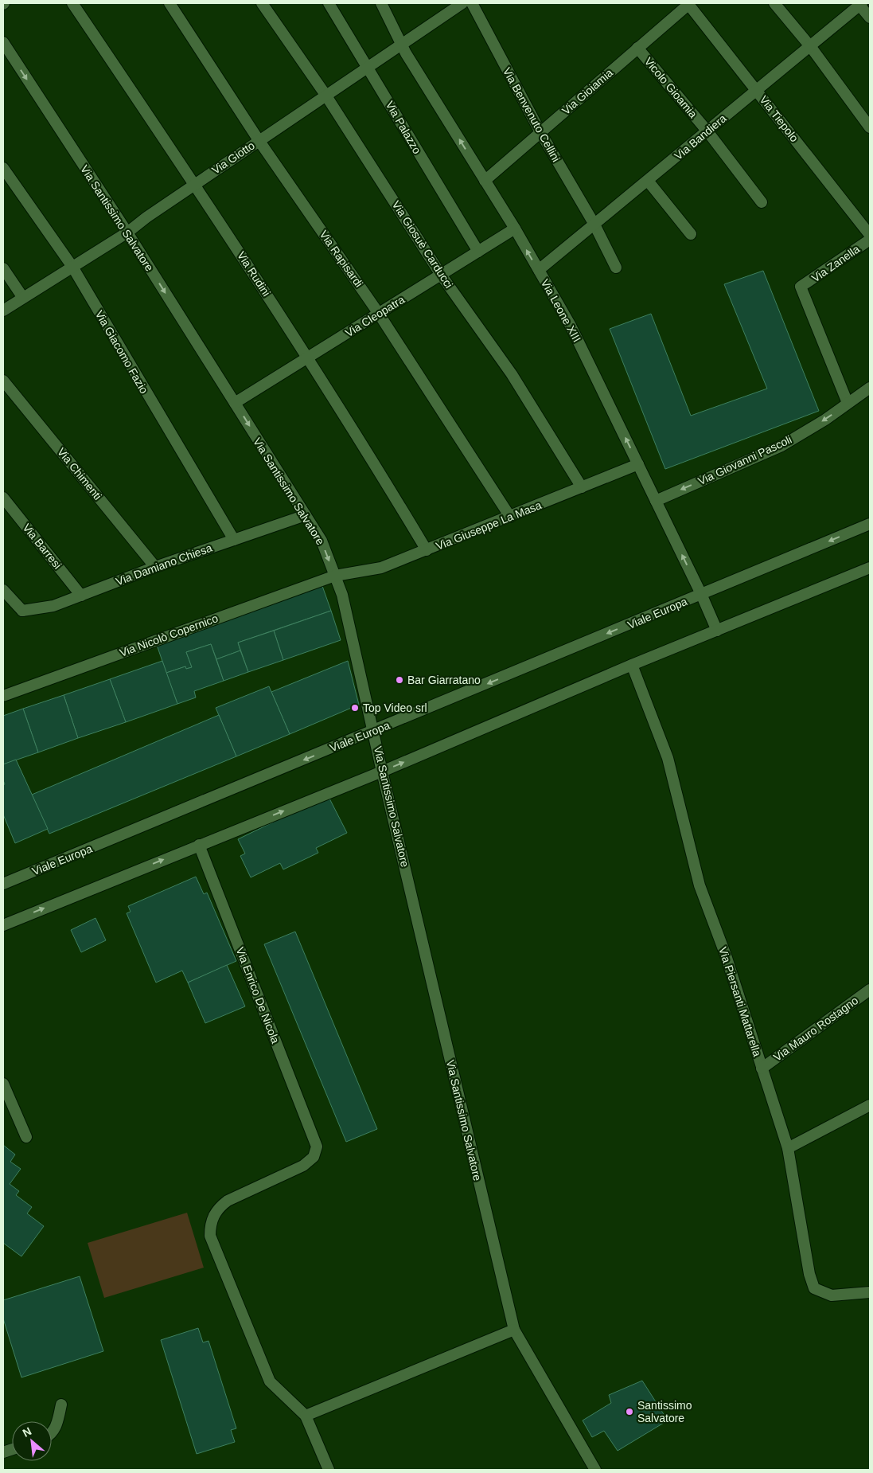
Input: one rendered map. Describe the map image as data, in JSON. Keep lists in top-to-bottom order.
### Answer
{
  "streets": {
    "street": [
      "Vicolo Gioamia",
      "Via Gioiamia",
      "Via Benvenuto Cellini",
      "Via Tiepolo",
      "Via Palazzo",
      "Via Bandiera",
      "Via Giotto",
      "Via Santissimo Salvatore",
      "Via Giosuè Carducci",
      "Via Rapisardi",
      "Via Zanella",
      "Via Rudini",
      "Via Leone XIII",
      "Via Cleopatra",
      "Via Giacomo Fazio",
      "Via Giovanni Pascoli",
      "Via Chimenti",
      "Via Giuseppe La Masa",
      "Via Barresi",
      "Via Damiano Chiesa",
      "Viale Europa",
      "Via Nicolò Copernico",
      "Via Enrico De Nicola",
      "Via Piersanti Mattarella",
      "Via Mauro Rostagno"
    ]
  },
  "crossings": [
    ["Vicolo Gioamia", "Via Gioiamia"],
    ["Vicolo Gioamia", "Via Bandiera"],
    ["Via Gioiamia", "Via Benvenuto Cellini"],
    ["Via Gioiamia", "Via Tiepolo"],
    ["Via Gioiamia", "Via Leone XIII"],
    ["Via Benvenuto Cellini", "Via Bandiera"],
    ["Via Tiepolo", "Via Bandiera"],
    ["Via Palazzo", "Via Giotto"],
    ["Via Palazzo", "Via Cleopatra"],
    ["Via Bandiera", "Via Leone XIII"],
    ["Via Giotto", "Via Santissimo Salvatore"],
    ["Via Giotto", "Via Giosuè Carducci"],
    ["Via Giotto", "Via Rapisardi"],
    ["Via Giotto", "Via Rudini"],
    ["Via Giotto", "Via Leone XIII"],
    ["Via Giotto", "Via Giacomo Fazio"],
    ["Via Santissimo Salvatore", "Via Cleopatra"],
    ["Via Santissimo Salvatore", "Via Giuseppe La Masa"],
    ["Via Santissimo Salvatore", "Via Damiano Chiesa"],
    ["Via Santissimo Salvatore", "Viale Europa"],
    ["Via Santissimo Salvatore", "Via Nicolò Copernico"],
    ["Via Giosuè Carducci", "Via Cleopatra"],
    ["Via Giosuè Carducci", "Via Giuseppe La Masa"],
    ["Via Rapisardi", "Via Cleopatra"],
    ["Via Rapisardi", "Via Giuseppe La Masa"],
    ["Via Zanella", "Via Giovanni Pascoli"],
    ["Via Rudini", "Via Cleopatra"],
    ["Via Rudini", "Via Giuseppe La Masa"],
    ["Via Leone XIII", "Via Cleopatra"],
    ["Via Leone XIII", "Via Giovanni Pascoli"],
    ["Via Leone XIII", "Via Giuseppe La Masa"],
    ["Via Leone XIII", "Viale Europa"],
    ["Via Giacomo Fazio", "Via Damiano Chiesa"],
    ["Via Chimenti", "Via Damiano Chiesa"],
    ["Via Giuseppe La Masa", "Via Nicolò Copernico"],
    ["Via Barresi", "Via Damiano Chiesa"],
    ["Via Piersanti Mattarella", "Via Mauro Rostagno"]
  ],
  "one_way": ["Via Santissimo Salvatore", "Via Leone XIII", "Via Giovanni Pascoli"],
  "places": ["Bar Giarratano", "Top Video srl", "Santissimo Salvatore"],
  "north": "top left"
}
